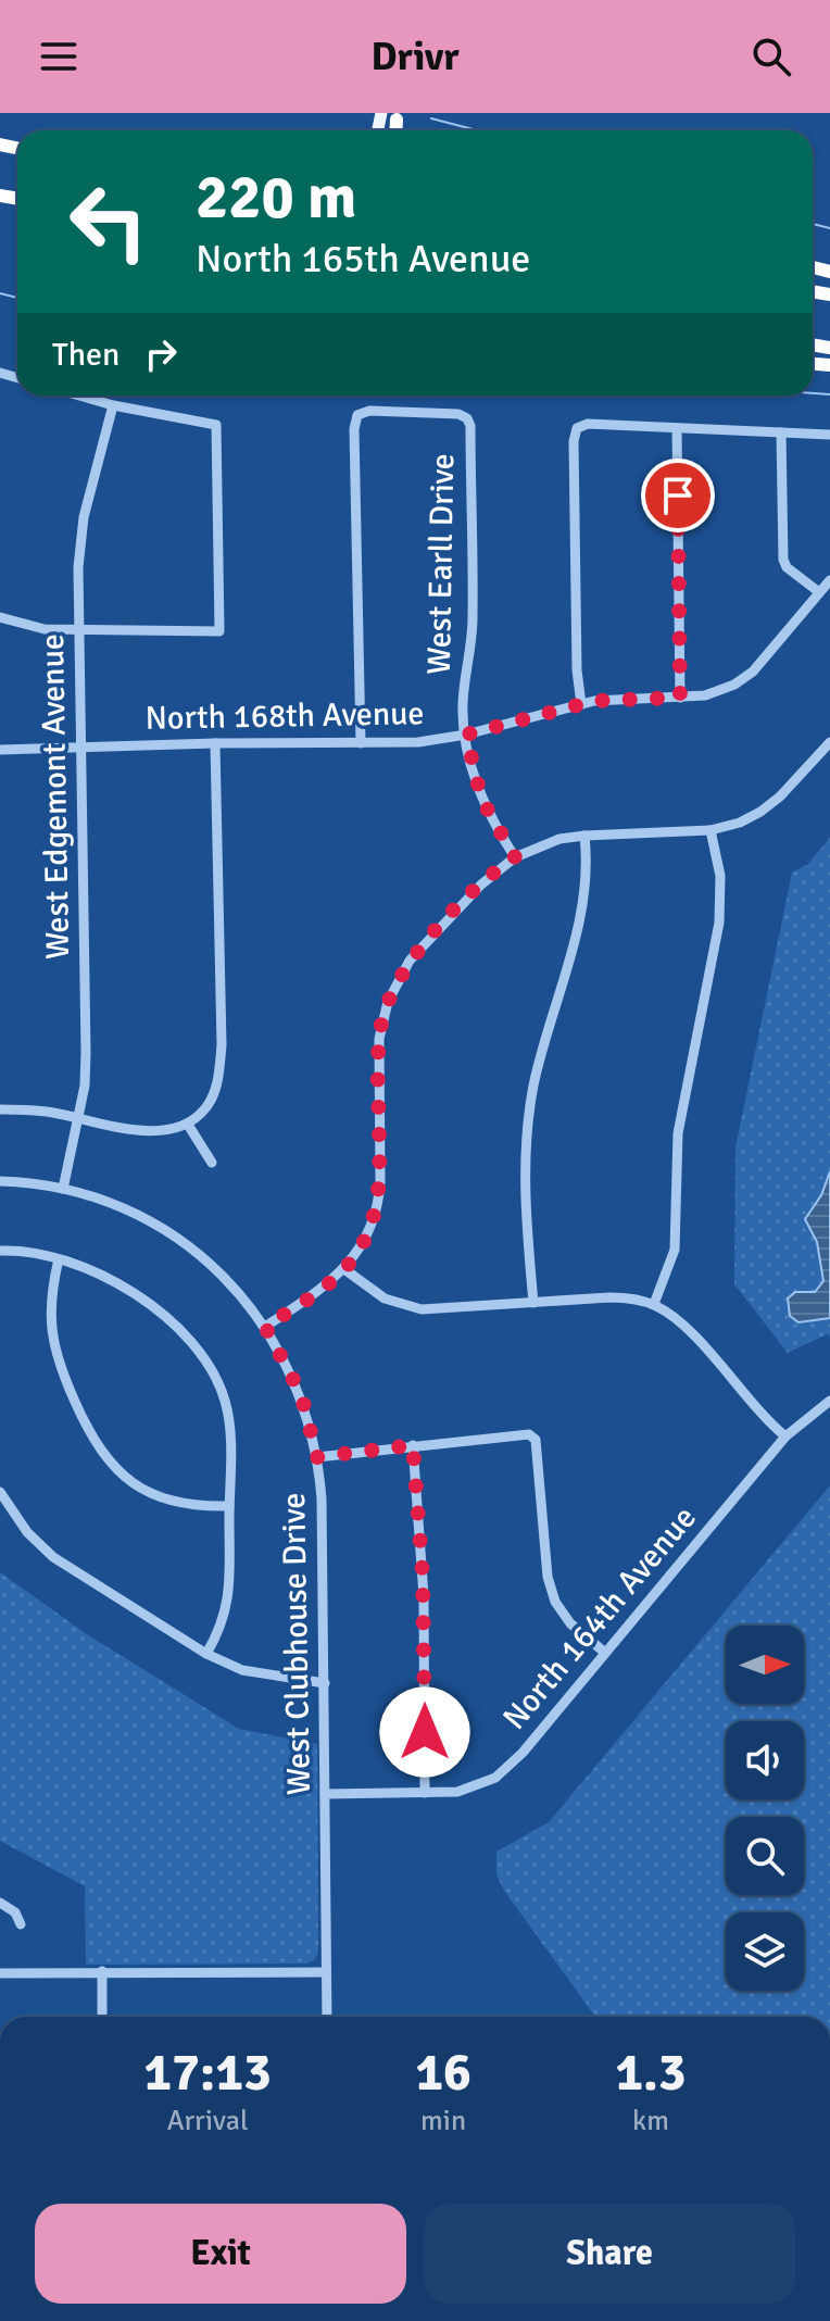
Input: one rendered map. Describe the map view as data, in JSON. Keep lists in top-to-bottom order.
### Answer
{
  "streets": {
    "street": [
      "West Earll Drive",
      "North 168th Avenue",
      "West Edgemont Avenue",
      "North 164th Avenue",
      "West Clubhouse Drive"
    ]
  },
  "crossings": [
    ["West Earll Drive", "North 168th Avenue"],
    ["North 168th Avenue", "West Edgemont Avenue"],
    ["West Edgemont Avenue", "West Clubhouse Drive"],
    ["North 164th Avenue", "West Clubhouse Drive"]
  ],
  "north": "right",
  "page": {
    "header": "Drivr",
    "turn": ["220 m", "North 165th Avenue"],
    "then": "Then",
    "eta": [
      "17:13",
      "Arrival",
      "16",
      "min",
      "1.3",
      "km"
    ],
    "buttons": ["Exit", "Share"]
  }
}
